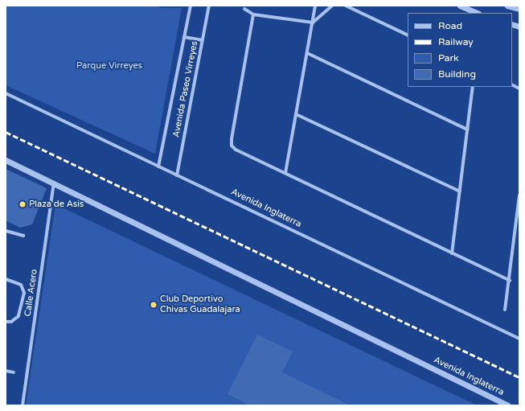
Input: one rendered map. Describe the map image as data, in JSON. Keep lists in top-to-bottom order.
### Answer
{
  "streets": {
    "street": ["Avenida Paseo Virreyes", "Avenida Inglaterra", "Calle Acero"]
  },
  "crossings": [
    ["Avenida Paseo Virreyes", "Avenida Inglaterra"],
    ["Avenida Inglaterra", "Calle Acero"]
  ],
  "parks": ["Parque Virreyes"],
  "places": ["Plaza de Asis", "Club Deportivo Chivas Guadalajara"],
  "legend": [
    "Road",
    "Railway",
    "Park",
    "Building"
  ]
}
